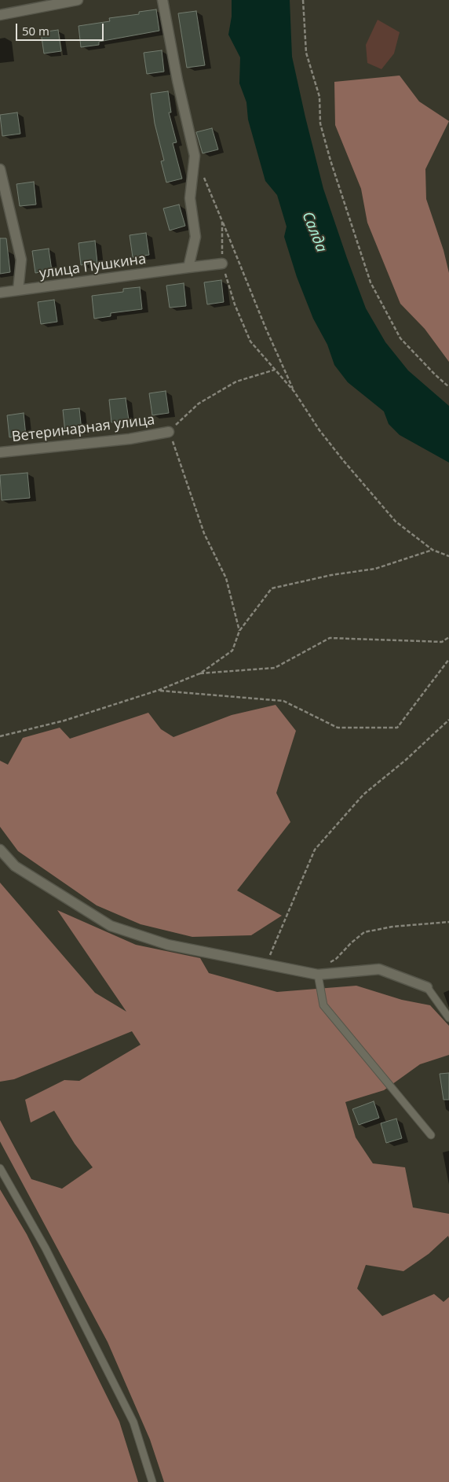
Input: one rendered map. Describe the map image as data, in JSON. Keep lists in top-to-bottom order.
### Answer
{
  "streets": {
    "street": ["улица Пушкина", "Ветеринарная улица"]
  },
  "water": ["Салда"],
  "scale_bar": "50 m"
}
